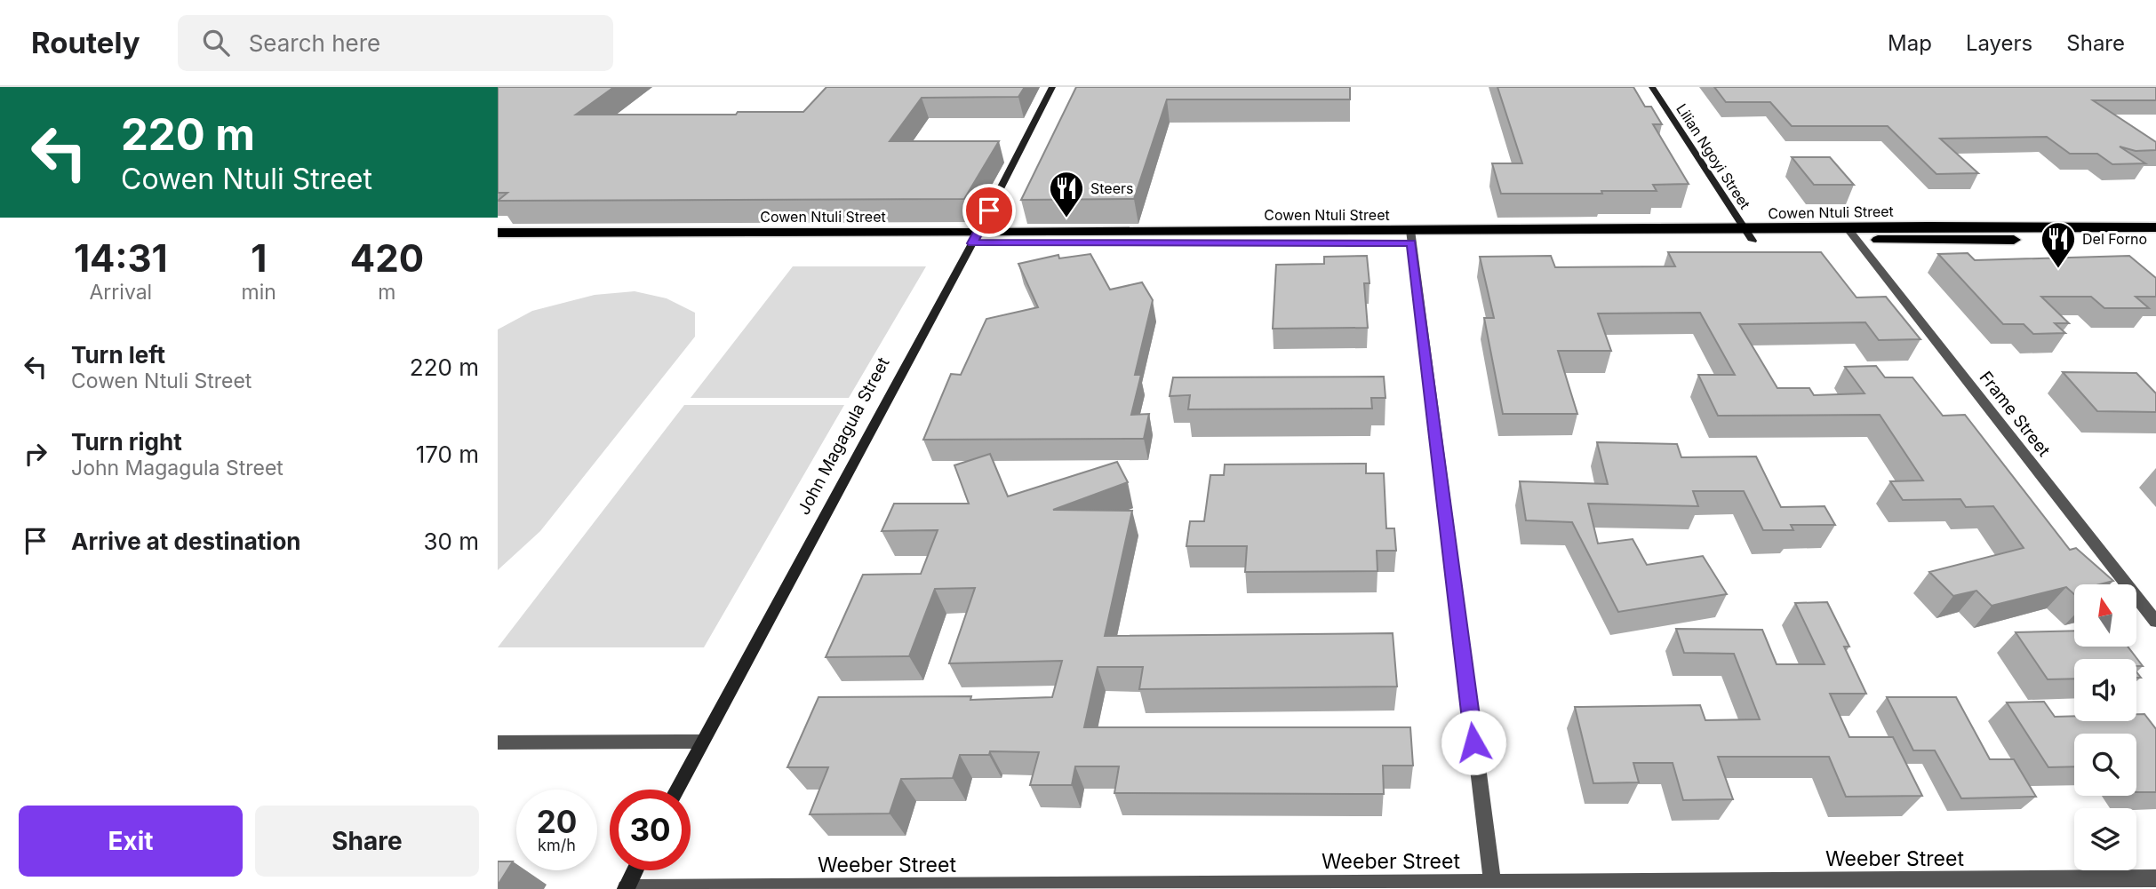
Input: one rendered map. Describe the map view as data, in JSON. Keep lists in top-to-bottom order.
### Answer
{
  "streets": {
    "highway": ["Cowen Ntuli Street"],
    "street": [
      "Lilian Ngoyi Street",
      "Frame Street",
      "John Magagula Street",
      "Weeber Street"
    ]
  },
  "crossings": [
    ["Lilian Ngoyi Street", "Cowen Ntuli Street"],
    ["Cowen Ntuli Street", "Frame Street"],
    ["Cowen Ntuli Street", "John Magagula Street"]
  ],
  "places": {
    "restaurant": ["Steers", "Del Forno"]
  },
  "north": "top",
  "page": {
    "header": "Routely",
    "search": "Search here",
    "nav": ["Map", "Layers", "Share"],
    "turn": ["220 m", "Cowen Ntuli Street"],
    "eta": [
      "14:31",
      "Arrival",
      "1",
      "min",
      "420",
      "m"
    ],
    "list": [
      {
        "name": "Turn left",
        "note": "Cowen Ntuli Street",
        "value": "220 m"
      },
      {
        "name": "Turn right",
        "note": "John Magagula Street",
        "value": "170 m"
      },
      {
        "name": "Arrive at destination",
        "value": "30 m"
      }
    ],
    "speed": "20 km/h",
    "limit": "30",
    "buttons": ["Exit", "Share"]
  }
}
